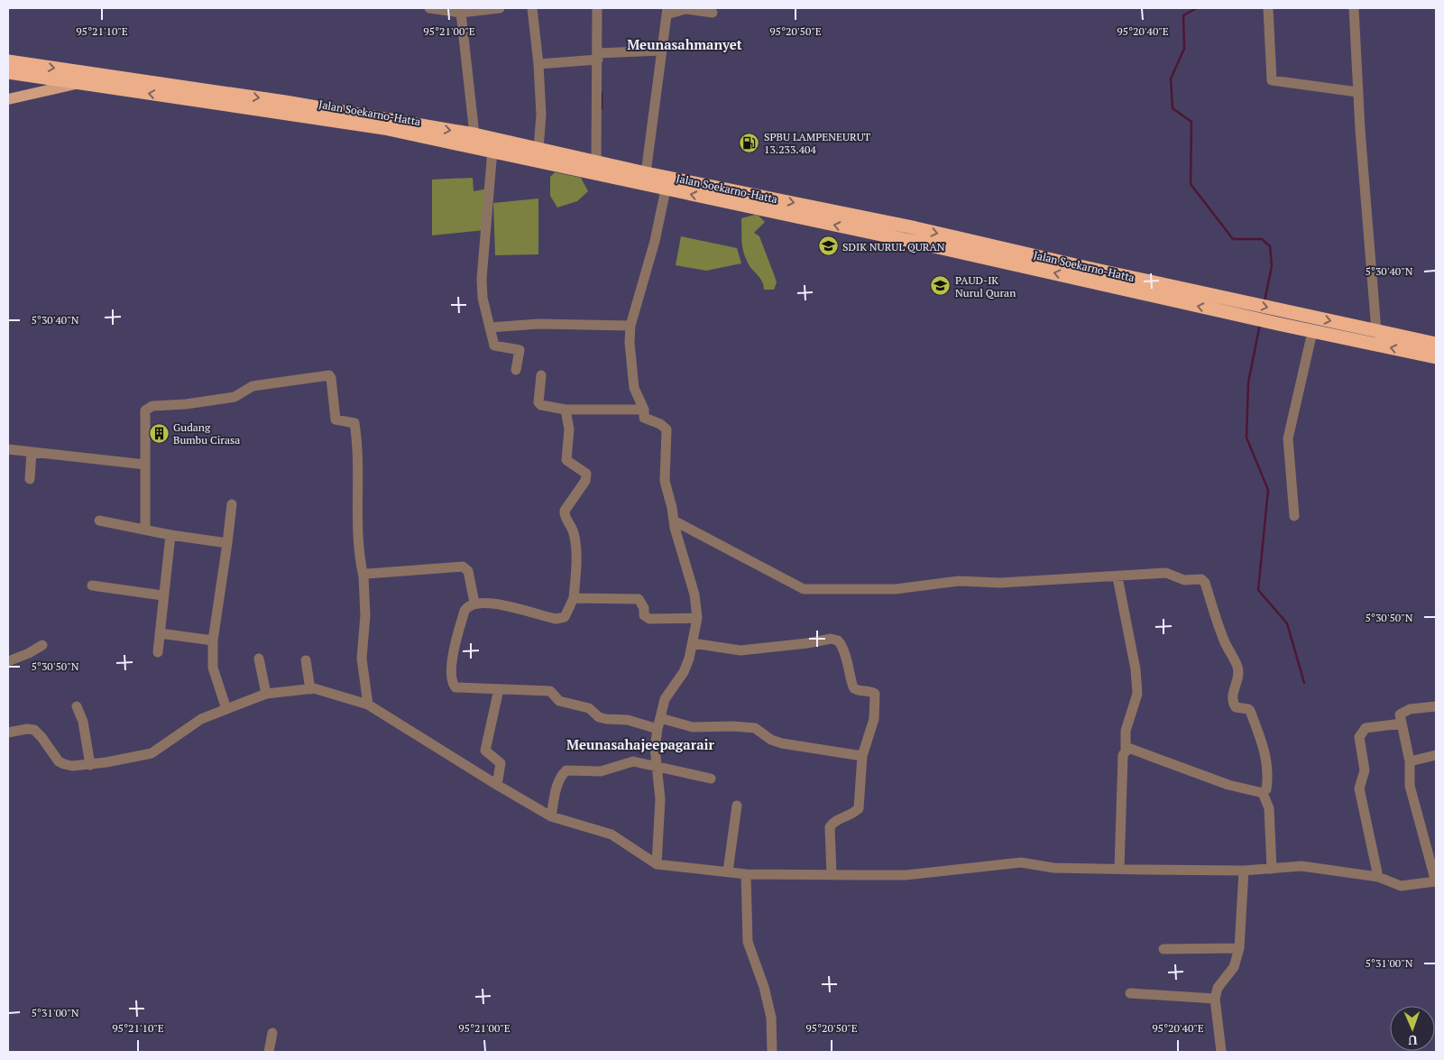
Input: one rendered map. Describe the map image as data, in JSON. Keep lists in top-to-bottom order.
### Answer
{
  "streets": {
    "highway": ["Jalan Soekarno-Hatta"]
  },
  "districts": ["Meunasahmanyet", "Meunasahajeepagarair"],
  "places": {
    "fuel station": ["SPBU LAMPENEURUT 13.233.404"],
    "school or university": ["SDIK NURUL QURAN", "PAUD-IK Nurul Quran"],
    "building": ["Gudang Bumbu Cirasa"]
  },
  "north": "bottom",
  "coordinates": [
    "95°21'10\"E",
    "95°21'00\"E",
    "95°20'50\"E",
    "95°20'40\"E",
    "5°30'40\"N",
    "5°30'50\"N",
    "5°31'00\"N"
  ]
}
